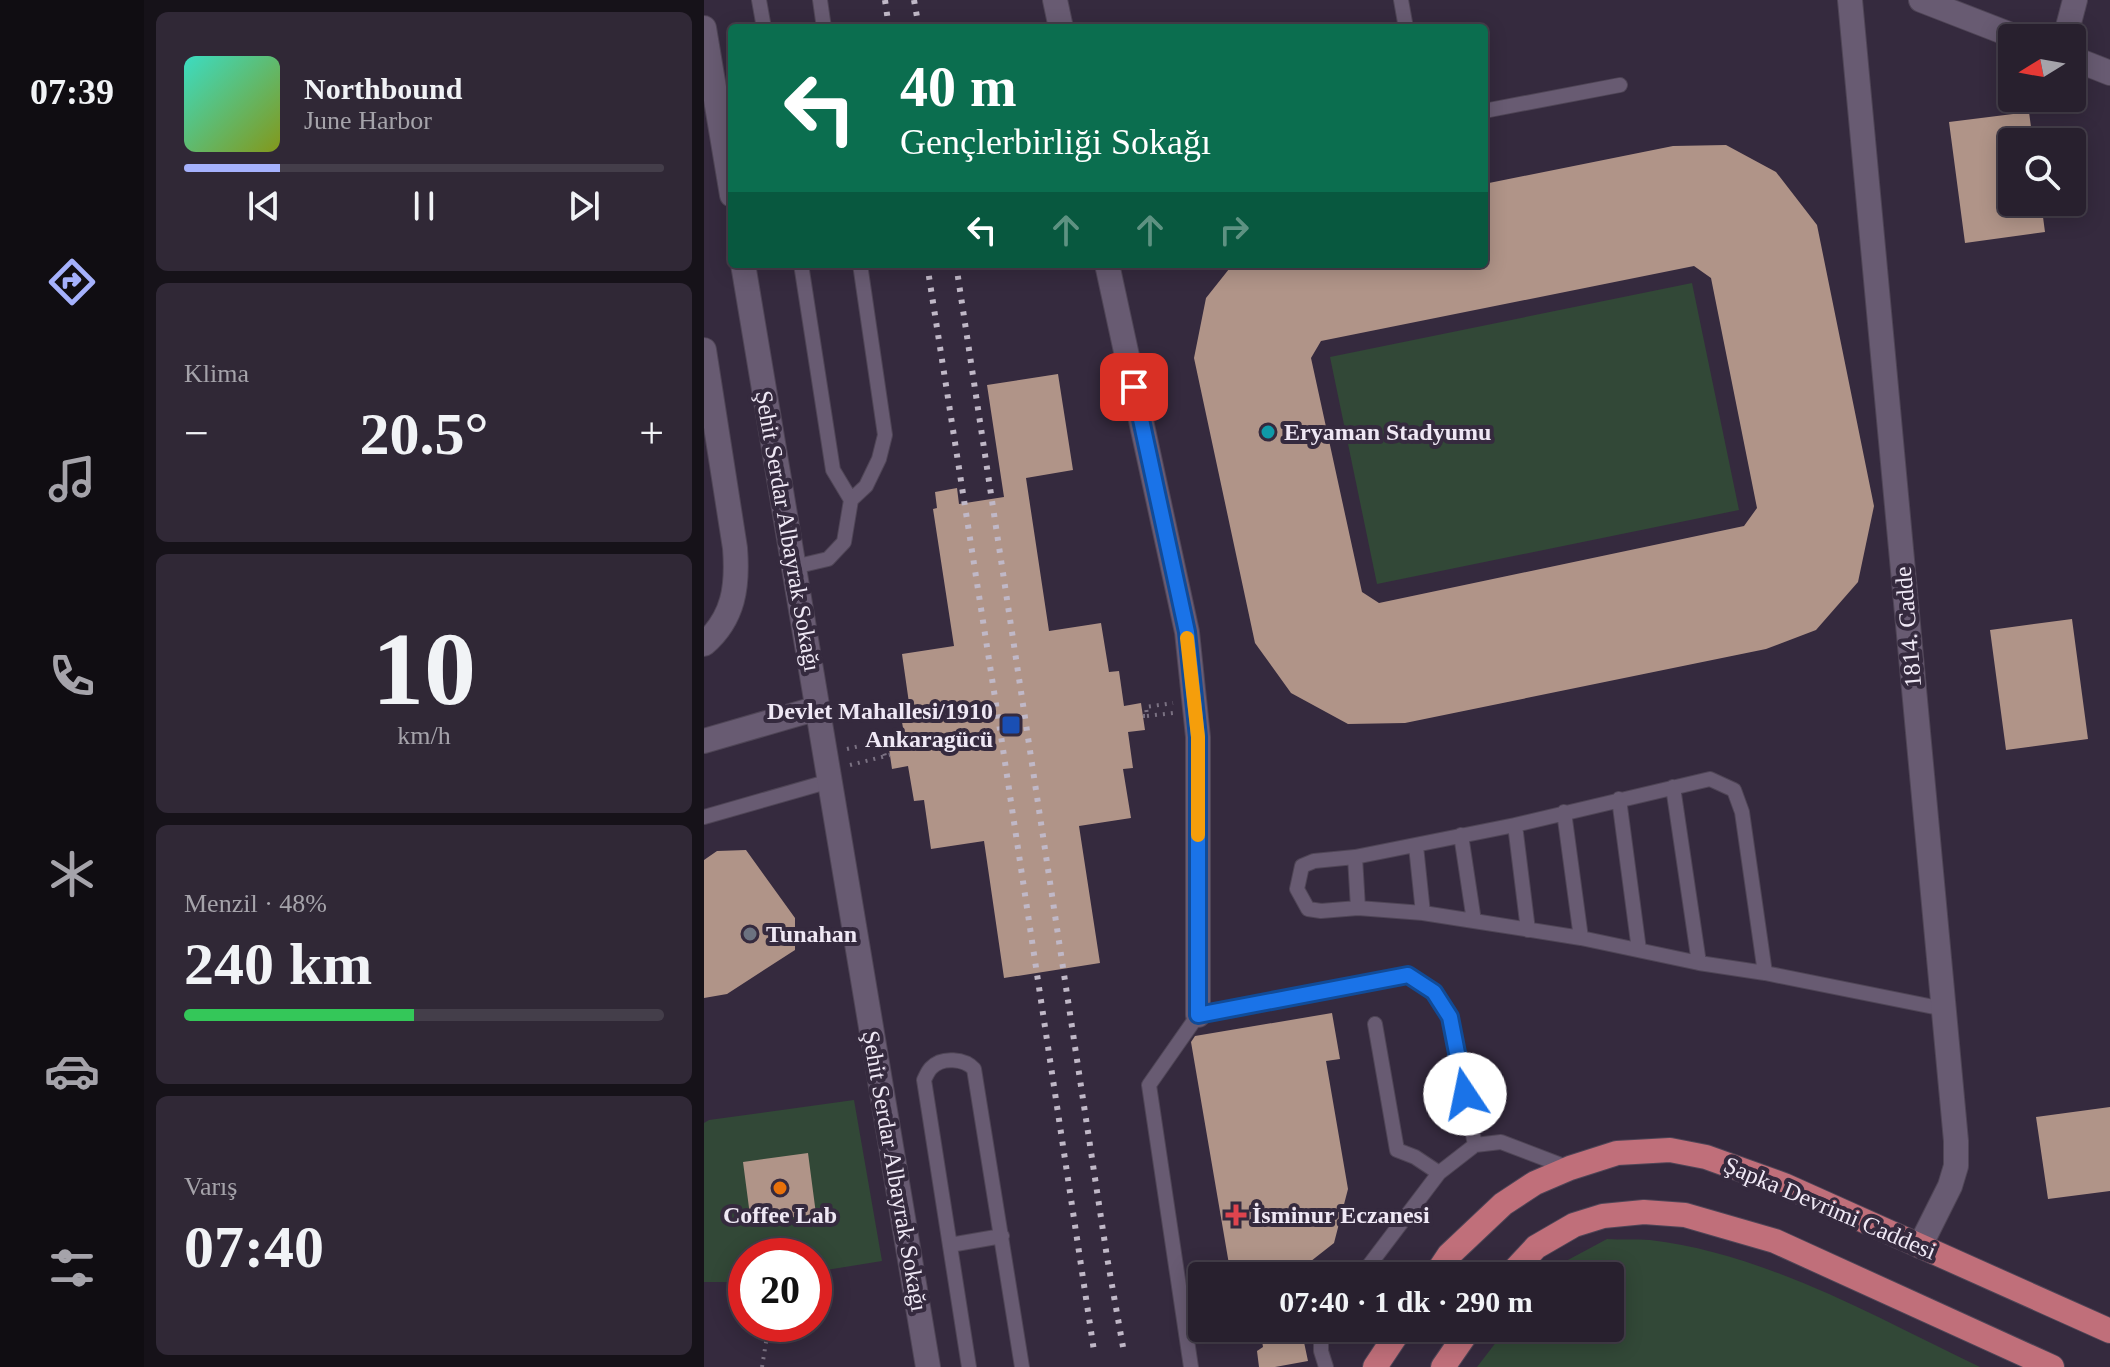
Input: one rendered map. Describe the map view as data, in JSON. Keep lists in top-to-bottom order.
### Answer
{
  "streets": {
    "main road": ["Şapka Devrimi Caddesi"],
    "street": ["Şehit Serdar Albayrak Sokağı", "1814. Cadde"]
  },
  "crossings": [
    ["1814. Cadde", "Şapka Devrimi Caddesi"]
  ],
  "places": {
    "other": ["Eryaman Stadyumu", "Tunahan", "Coffee Lab"],
    "transit": ["Devlet Mahallesi/1910 Ankaragücü"],
    "health": ["İsminur Eczanesi"]
  },
  "north": "left",
  "page": {
    "tabs": "07:39",
    "turn": ["40 m", "Gençlerbirliği Sokağı"],
    "song": ["Northbound", "June Harbor"],
    "tile": [
      "Klima",
      ["10", "km/h"],
      ["Menzil · 48%", "240 km"],
      ["Varış", "07:40"]
    ],
    "heat": ["−", "20.5°", "+"],
    "limit": "20",
    "trip": "07:40 · 1 dk · 290 m"
  }
}
